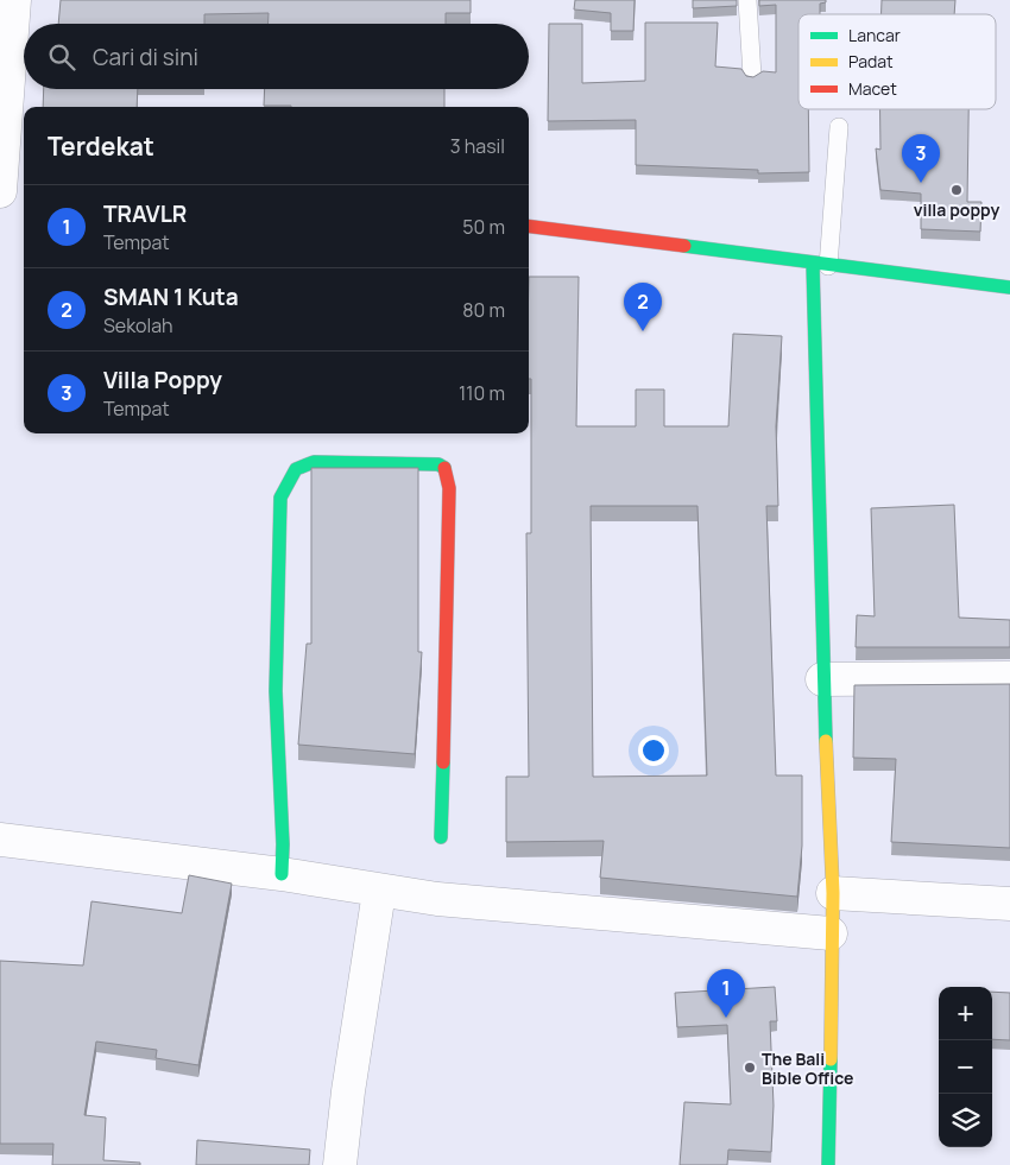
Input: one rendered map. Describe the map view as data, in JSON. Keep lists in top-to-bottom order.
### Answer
{
  "places": ["villa poppy", "The Bali Bible Office"],
  "legend": ["Lancar", "Padat", "Macet"],
  "page": {
    "search": "Cari di sini",
    "heading": ["Terdekat", "3 hasil"],
    "pins": ["3", "2", "1"],
    "list": [
      {
        "mark": "1",
        "name": "TRAVLR",
        "note": "Tempat",
        "value": "50 m"
      },
      {
        "mark": "2",
        "name": "SMAN 1 Kuta",
        "note": "Sekolah",
        "value": "80 m"
      },
      {
        "mark": "3",
        "name": "Villa Poppy",
        "note": "Tempat",
        "value": "110 m"
      }
    ],
    "map_buttons": ["+", "−"]
  }
}
